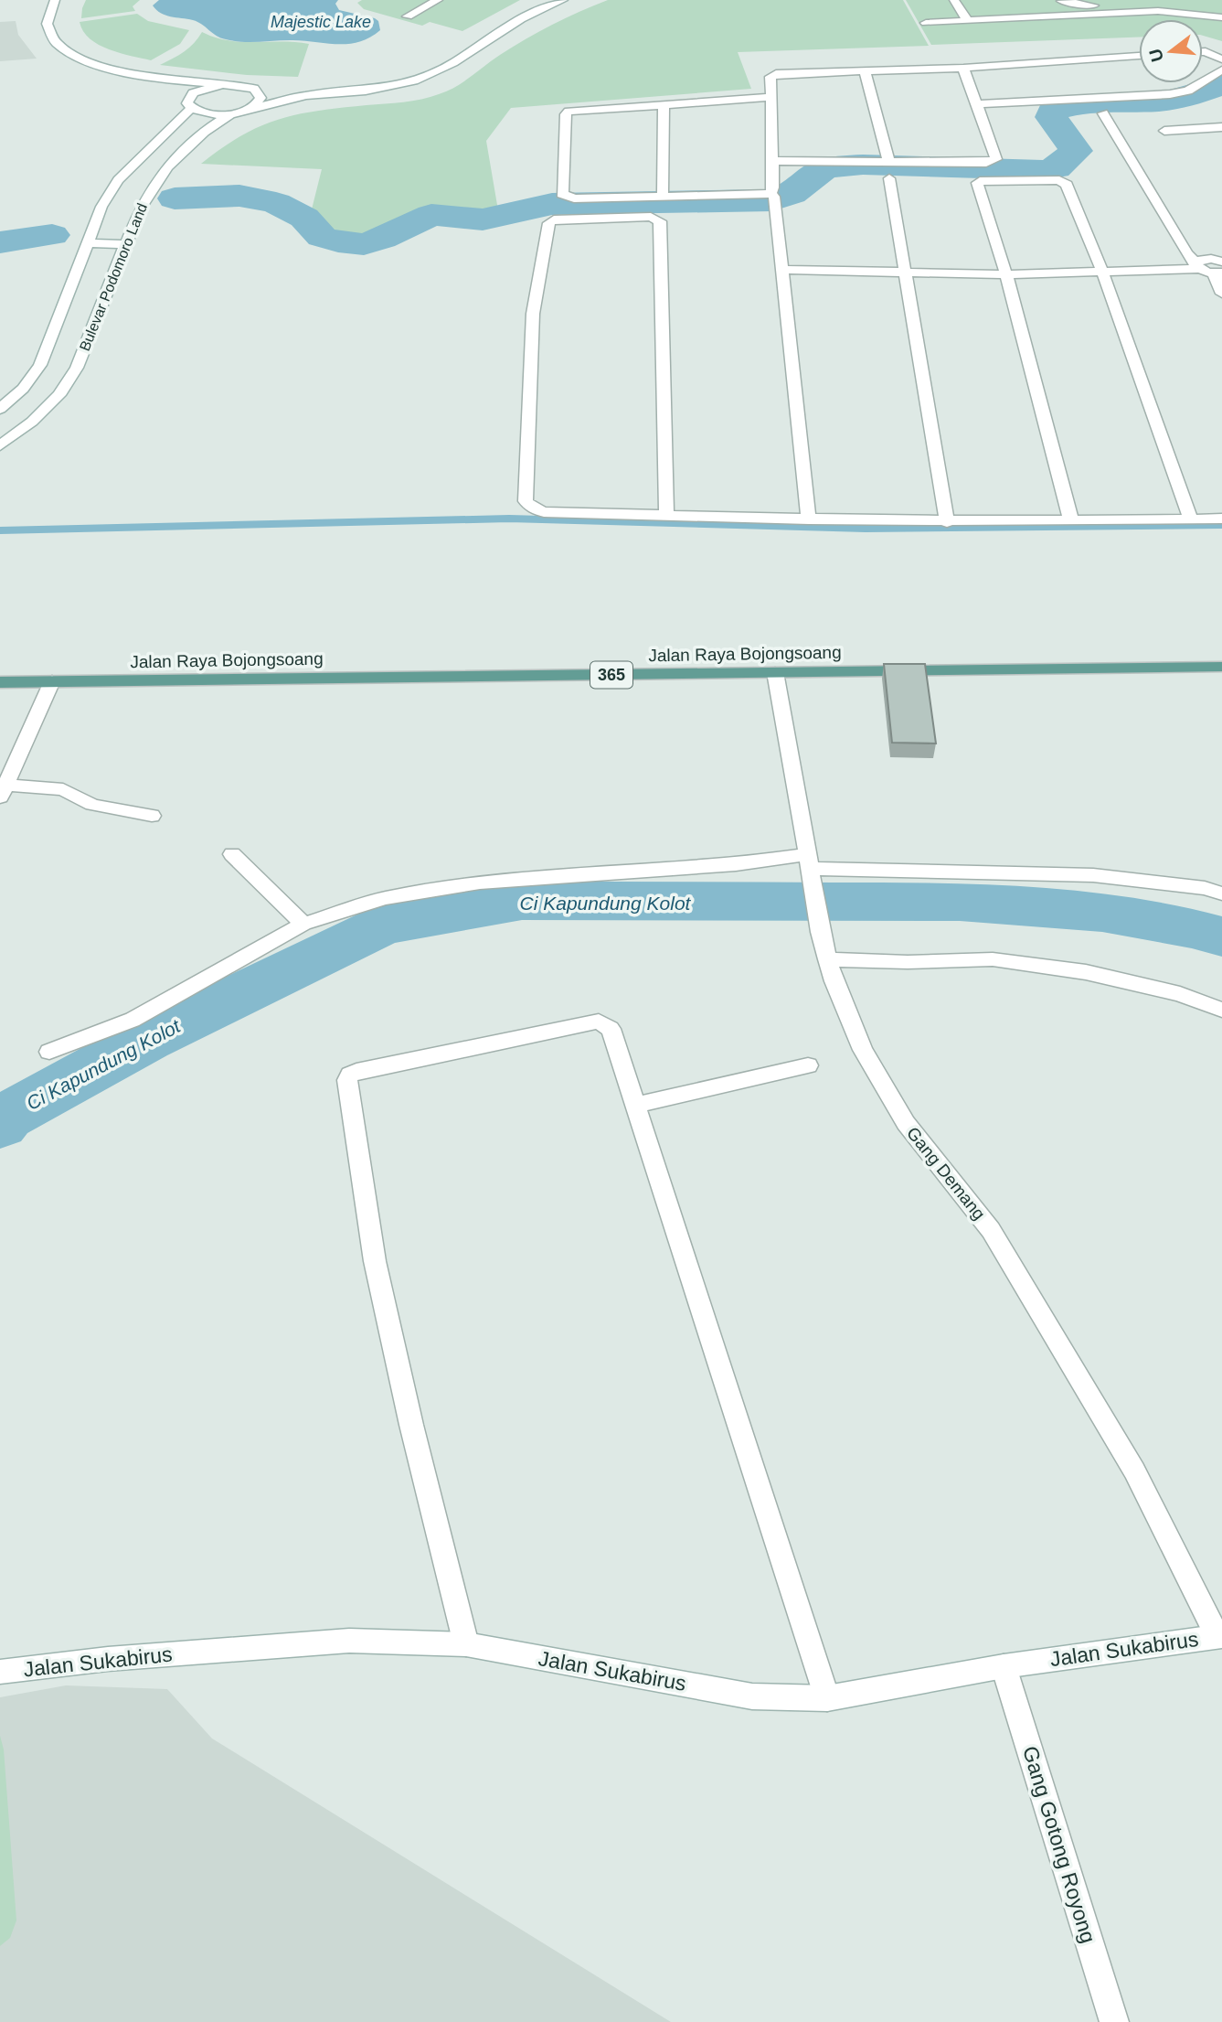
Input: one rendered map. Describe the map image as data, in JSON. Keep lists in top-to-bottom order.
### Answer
{
  "streets": {
    "main road": ["Jalan Raya Bojongsoang", "365"],
    "street": [
      "Bulevar Podomoro Land",
      "Gang Demang",
      "Jalan Sukabirus",
      "Gang Gotong Royong"
    ]
  },
  "crossings": [
    ["Jalan Raya Bojongsoang", "Gang Demang"],
    ["Gang Demang", "Jalan Sukabirus"],
    ["Jalan Sukabirus", "Gang Gotong Royong"]
  ],
  "water": ["Majestic Lake", "Ci Kapundung Kolot"],
  "north": "left"
}
